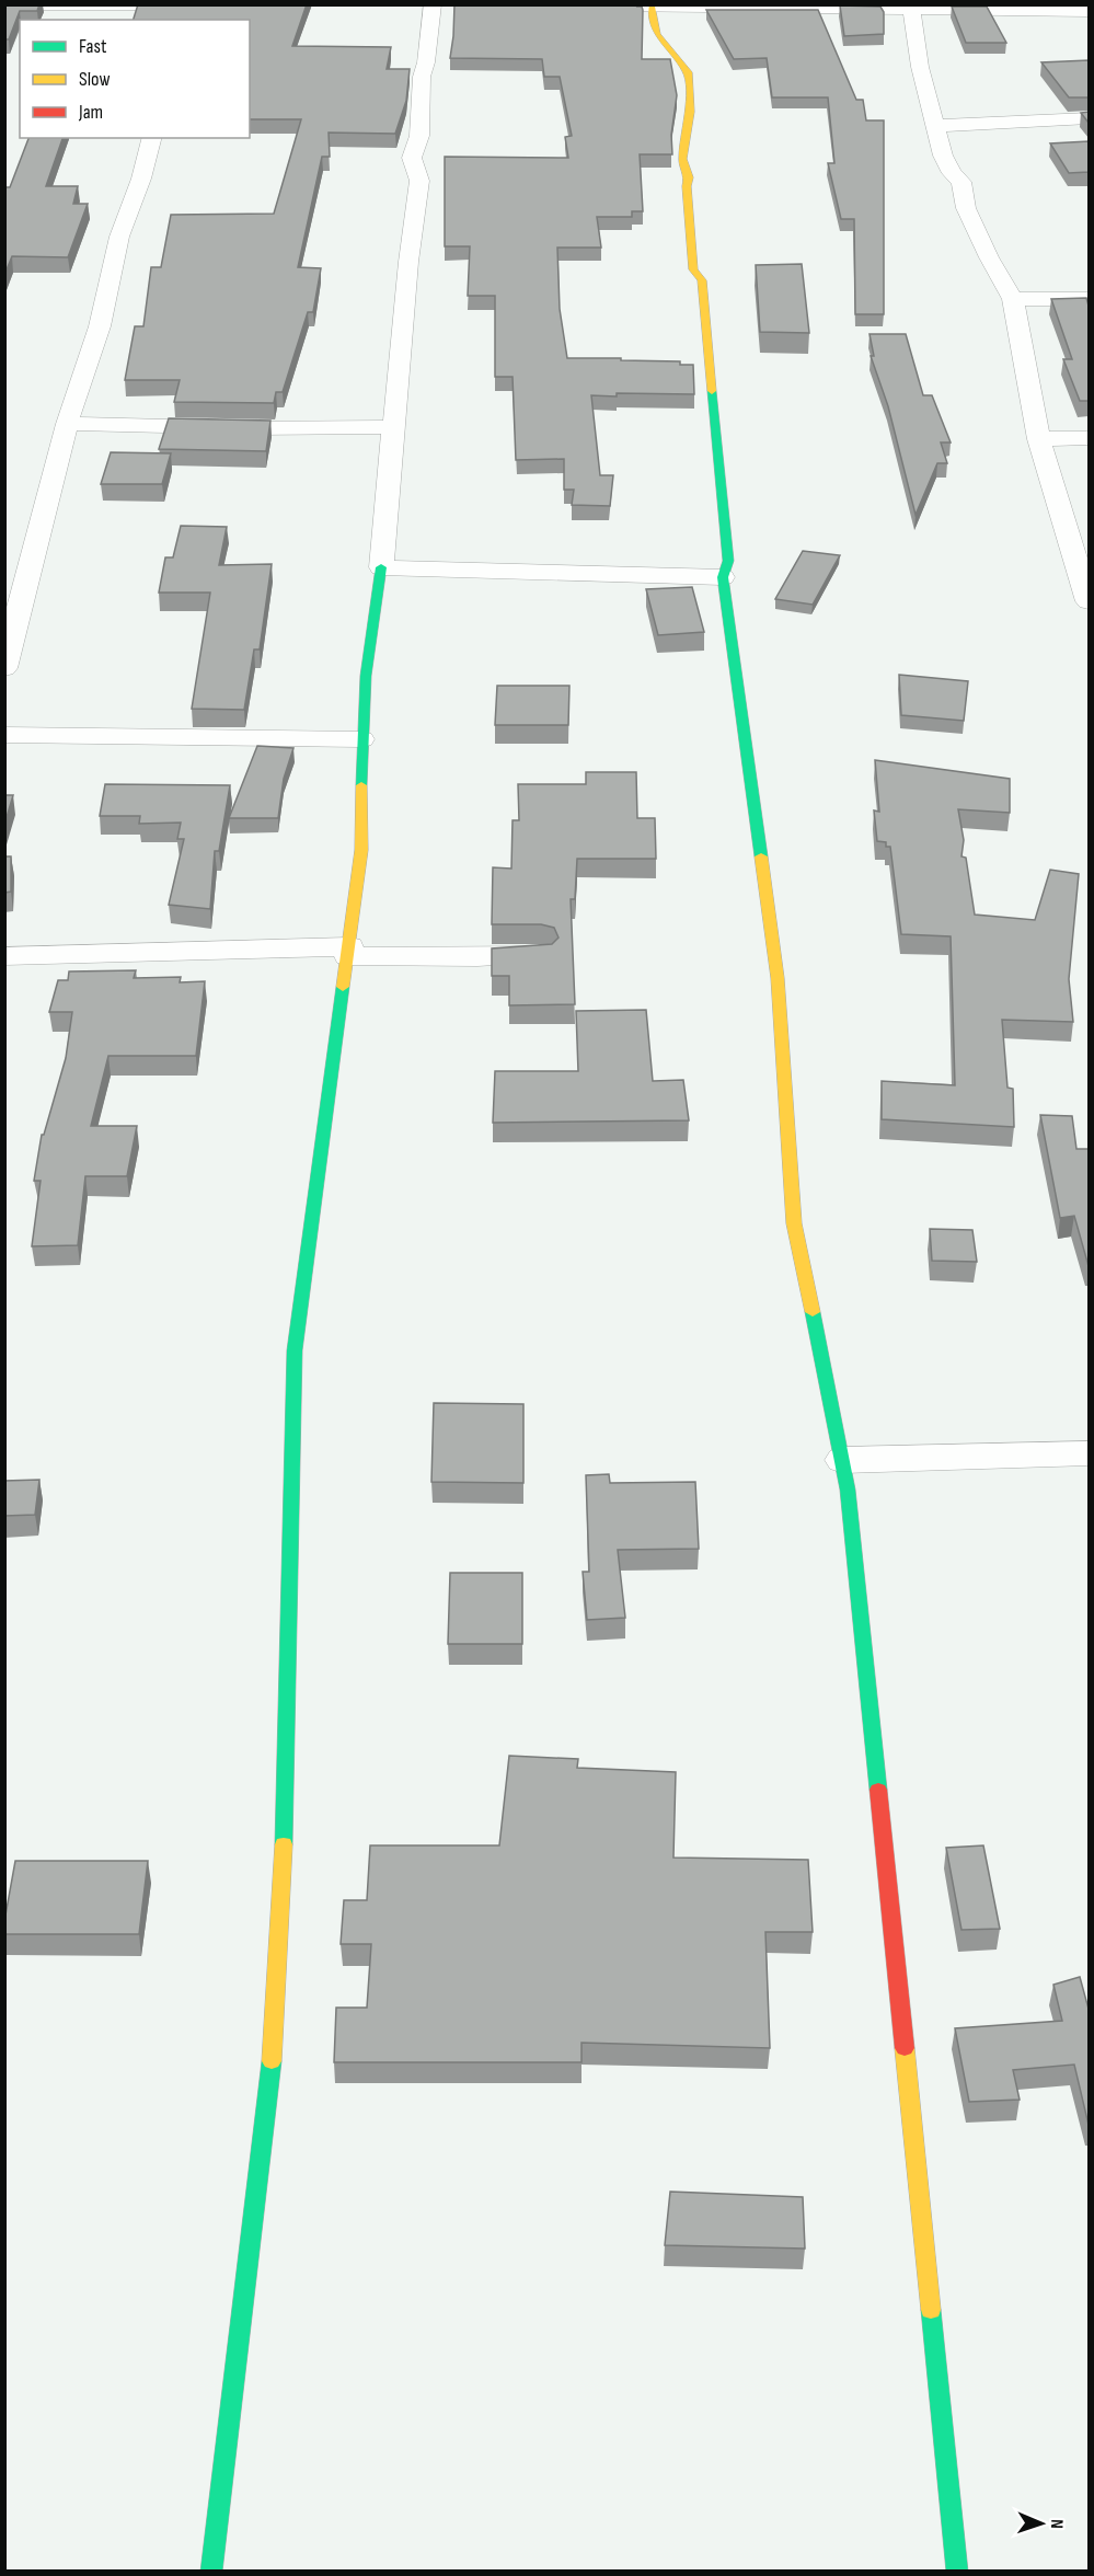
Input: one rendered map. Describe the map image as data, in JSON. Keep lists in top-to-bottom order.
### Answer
{
  "legend": ["Fast", "Slow", "Jam"],
  "north": "right"
}
